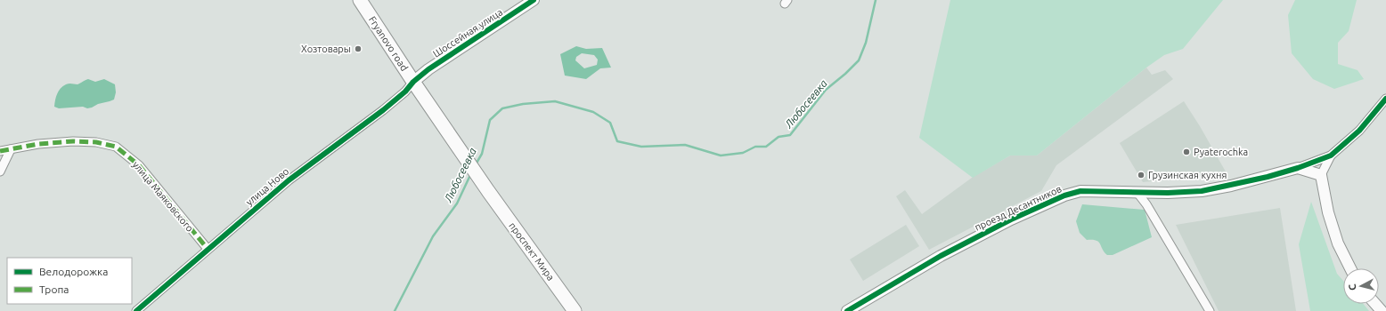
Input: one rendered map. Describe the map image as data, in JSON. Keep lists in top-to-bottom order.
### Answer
{
  "streets": {
    "main road": ["Fryanovo road", "проспект Мира"],
    "street": [
      "Шоссейная улица",
      "улица Ново",
      "улица Маяковского",
      "проезд Десантников"
    ]
  },
  "crossings": [
    ["Шоссейная улица", "Fryanovo road"],
    ["Шоссейная улица", "улица Ново"],
    ["Fryanovo road", "улица Ново"],
    ["Fryanovo road", "проспект Мира"],
    ["улица Ново", "улица Маяковского"]
  ],
  "water": ["Любосеевка"],
  "places": ["Хозтовары", "Pyaterochka", "Грузинская кухня"],
  "legend": ["Велодорожка", "Тропа"],
  "north": "left"
}
